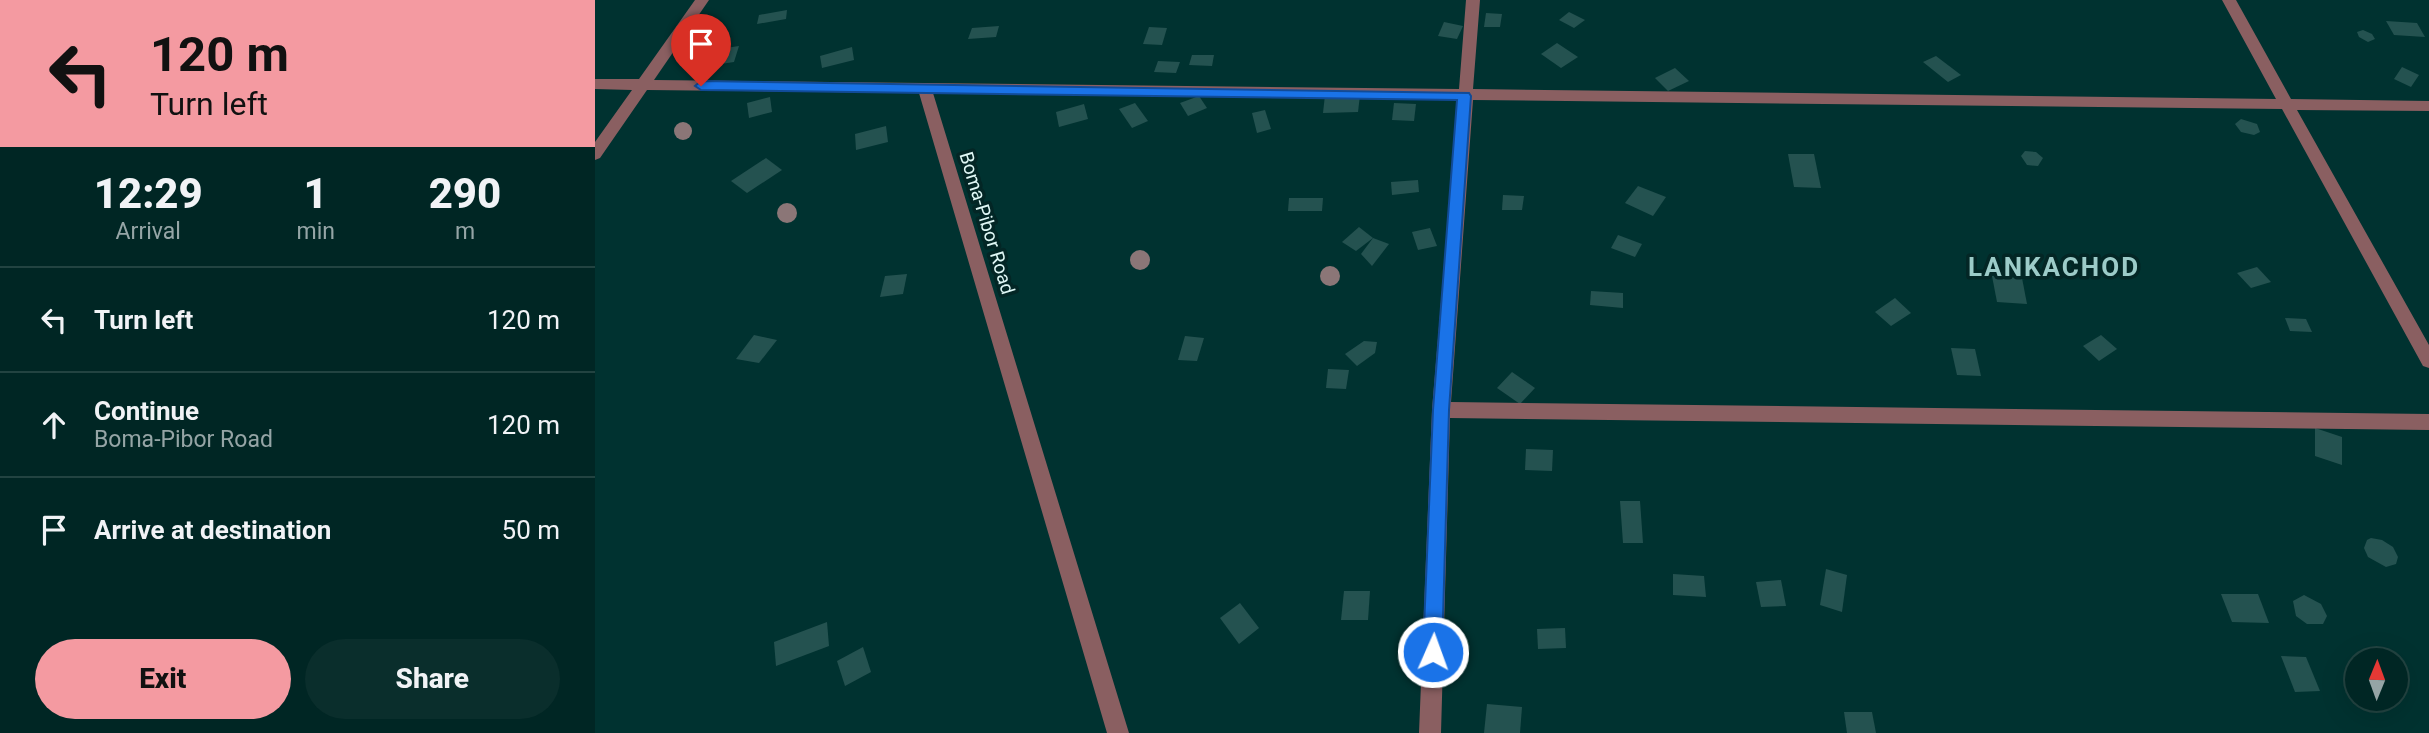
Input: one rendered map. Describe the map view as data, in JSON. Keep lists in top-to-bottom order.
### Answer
{
  "streets": {
    "street": ["Boma-Pibor Road"]
  },
  "districts": ["LANKACHOD"],
  "north": "top",
  "page": {
    "turn": ["120 m", "Turn left"],
    "eta": [
      "12:29",
      "Arrival",
      "1",
      "min",
      "290",
      "m"
    ],
    "list": [
      {
        "name": "Turn left",
        "value": "120 m"
      },
      {
        "name": "Continue",
        "note": "Boma-Pibor Road",
        "value": "120 m"
      },
      {
        "name": "Arrive at destination",
        "value": "50 m"
      }
    ],
    "buttons": ["Exit", "Share"]
  }
}
